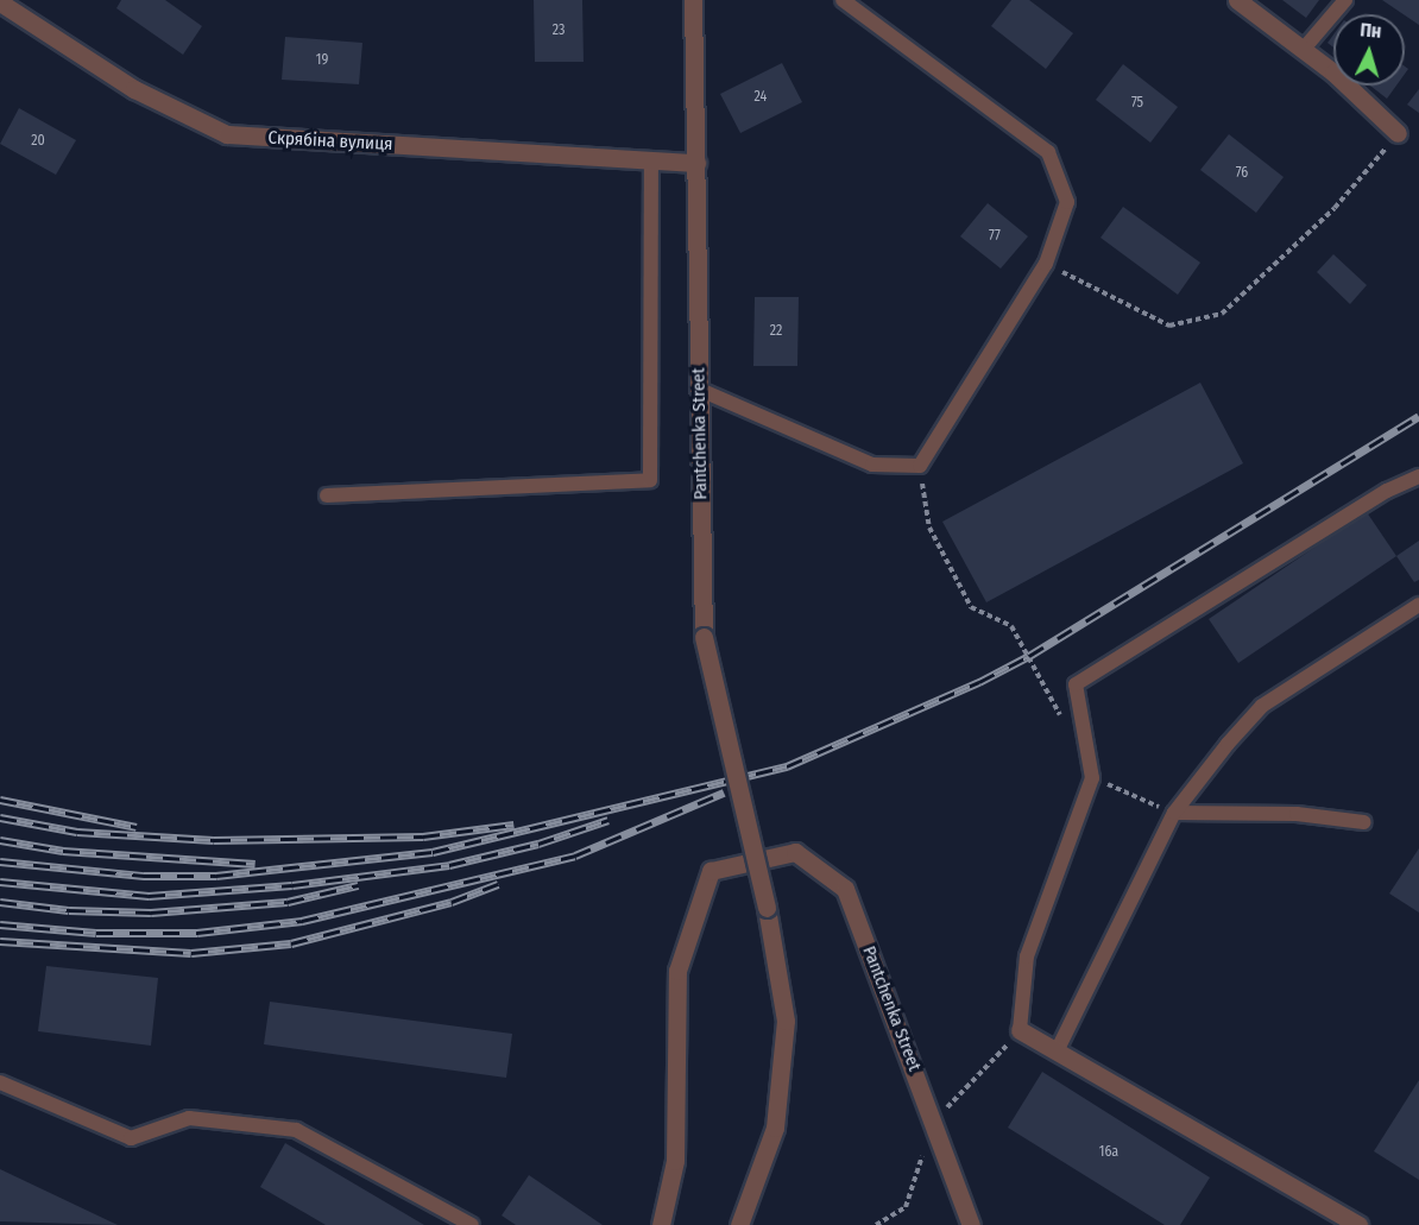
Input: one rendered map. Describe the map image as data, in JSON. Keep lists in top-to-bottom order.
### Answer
{
  "streets": {
    "street": ["Скрябіна вулиця", "Pantchenka Street"]
  },
  "crossings": [
    ["Скрябіна вулиця", "Pantchenka Street"]
  ],
  "house_numbers": [
    "23",
    "19",
    "24",
    "75",
    "20",
    "76",
    "77",
    "22",
    "16а"
  ],
  "north": "top"
}
